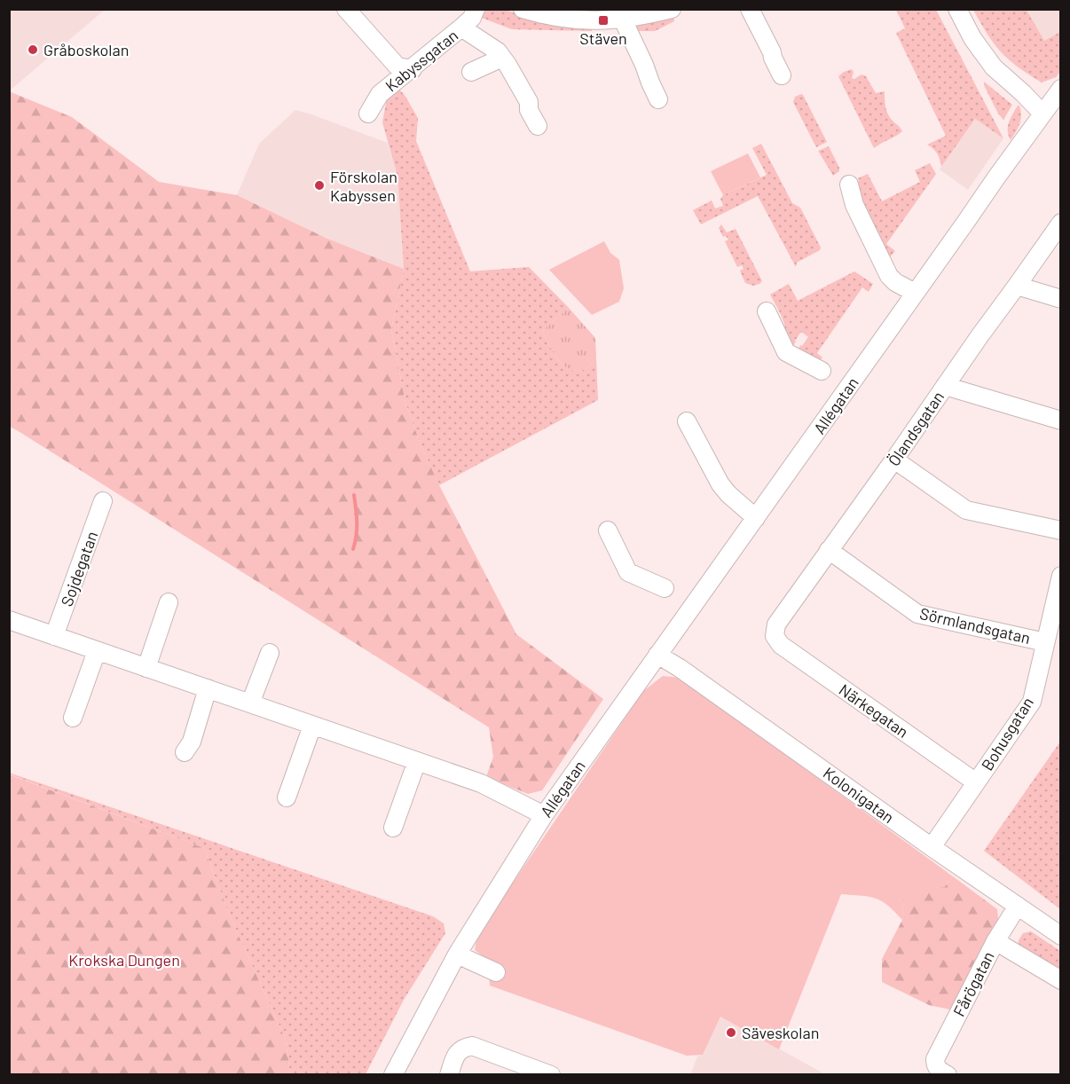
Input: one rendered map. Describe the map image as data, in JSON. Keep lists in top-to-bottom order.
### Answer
{
  "streets": {
    "street": [
      "Kabyssgatan",
      "Allégatan",
      "Ölandsgatan",
      "Sojdegatan",
      "Sörmlandsgatan",
      "Närkegatan",
      "Bohusgatan",
      "Kolonigatan",
      "Fårögatan"
    ]
  },
  "crossings": [
    ["Allégatan", "Kolonigatan"],
    ["Ölandsgatan", "Sörmlandsgatan"],
    ["Ölandsgatan", "Närkegatan"],
    ["Sörmlandsgatan", "Bohusgatan"],
    ["Närkegatan", "Bohusgatan"],
    ["Bohusgatan", "Kolonigatan"],
    ["Kolonigatan", "Fårögatan"]
  ],
  "parks": ["Krokska Dungen"],
  "places": {
    "transit": ["Stäven"],
    "other": ["Gråboskolan", "Förskolan Kabyssen", "Säveskolan"]
  }
}
